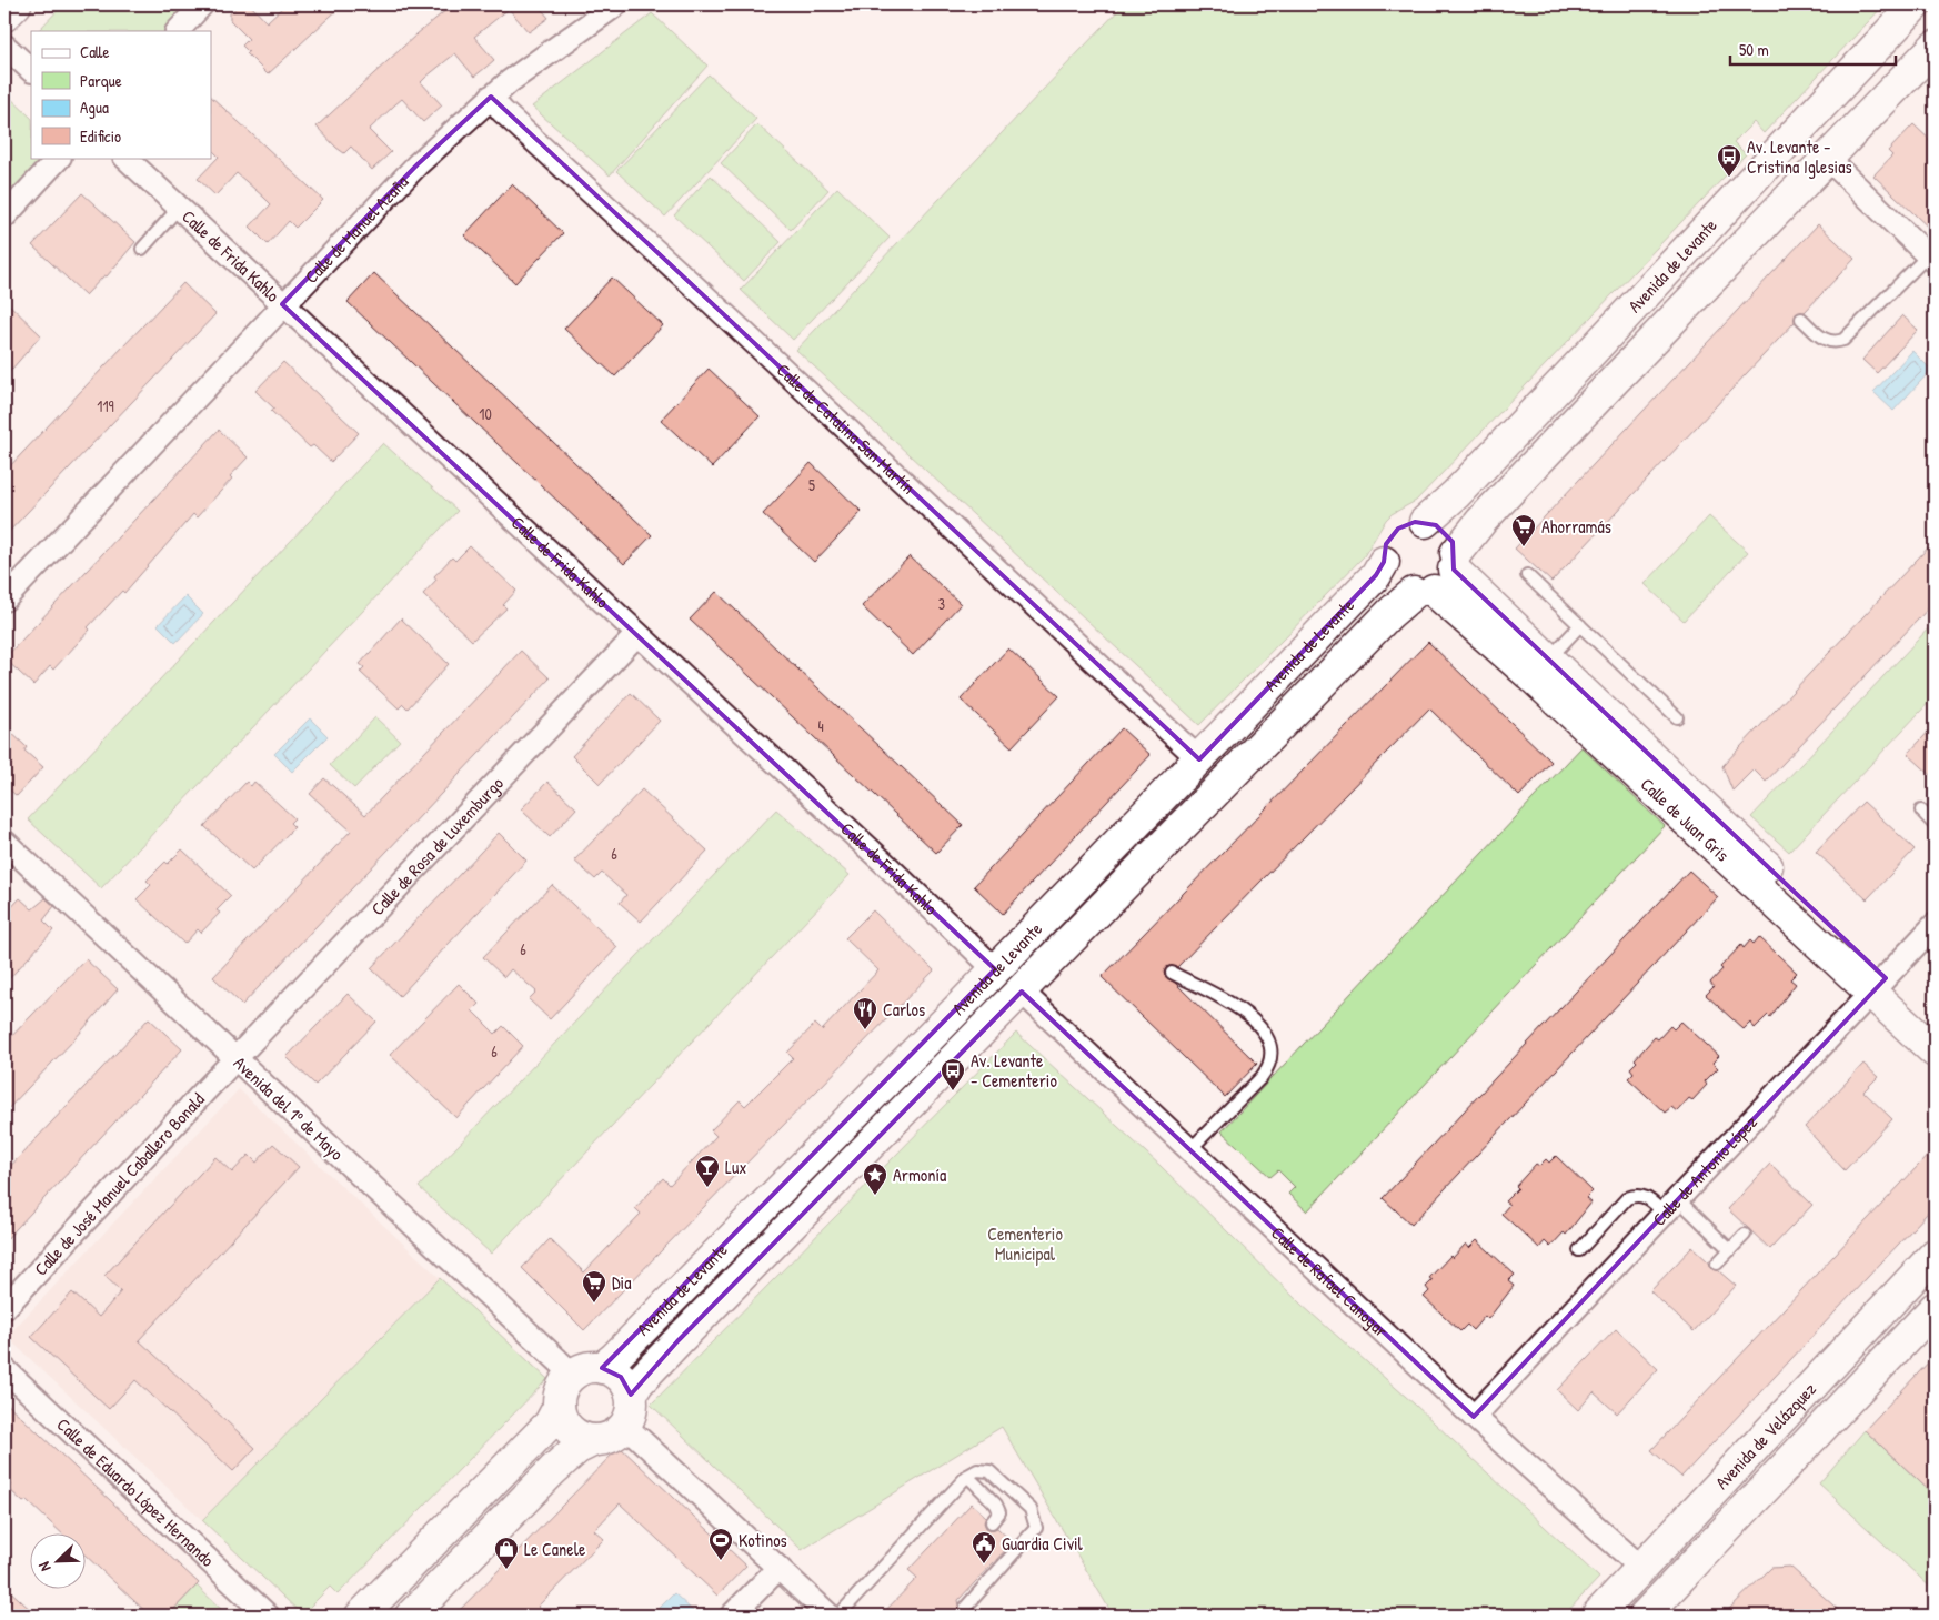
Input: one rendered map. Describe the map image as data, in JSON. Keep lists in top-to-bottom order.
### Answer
{
  "streets": {
    "street": [
      "Calle de Manuel Azaña",
      "Calle de Frida Kahlo",
      "Avenida de Levante",
      "Calle de Catalina San Martín",
      "Calle de Juan Gris",
      "Calle de Rosa de Luxemburgo",
      "Avenida del 1º de Mayo",
      "Calle de Antonio López",
      "Calle de José Manuel Caballero Bonald",
      "Calle de Rafael Canogar",
      "Avenida de Velázquez",
      "Calle de Eduardo López Hernando"
    ]
  },
  "crossings": [
    ["Calle de Manuel Azaña", "Calle de Frida Kahlo"],
    ["Calle de Manuel Azaña", "Calle de Catalina San Martín"],
    ["Calle de Frida Kahlo", "Avenida de Levante"],
    ["Calle de Frida Kahlo", "Calle de Rosa de Luxemburgo"],
    ["Avenida de Levante", "Calle de Catalina San Martín"],
    ["Avenida de Levante", "Calle de Juan Gris"],
    ["Avenida de Levante", "Avenida del 1º de Mayo"],
    ["Avenida de Levante", "Calle de Rafael Canogar"],
    ["Calle de Juan Gris", "Calle de Antonio López"],
    ["Calle de Rosa de Luxemburgo", "Avenida del 1º de Mayo"],
    ["Calle de Rosa de Luxemburgo", "Calle de José Manuel Caballero Bonald"],
    ["Avenida del 1º de Mayo", "Calle de José Manuel Caballero Bonald"],
    ["Calle de Antonio López", "Calle de Rafael Canogar"],
    ["Calle de Rafael Canogar", "Avenida de Velázquez"]
  ],
  "parks": ["Cementerio Municipal"],
  "places": {
    "bus stop": ["Av. Levante - Cristina Iglesias", "Av. Levante - Cementerio"],
    "supermarket": ["Ahorramás", "Dia"],
    "restaurant": ["Carlos"],
    "bar": ["Lux"],
    "place": ["Armonía"],
    "sports": ["Kotinos"],
    "public building": ["Guardia Civil"],
    "shop": ["Le Canele"]
  },
  "house_numbers": [
    "119",
    "10",
    "5",
    "3",
    "4",
    "6",
    "6",
    "6"
  ],
  "legend": [
    "Calle",
    "Parque",
    "Agua",
    "Edificio"
  ],
  "scale_bar": "50 m",
  "north": "bottom left"
}
